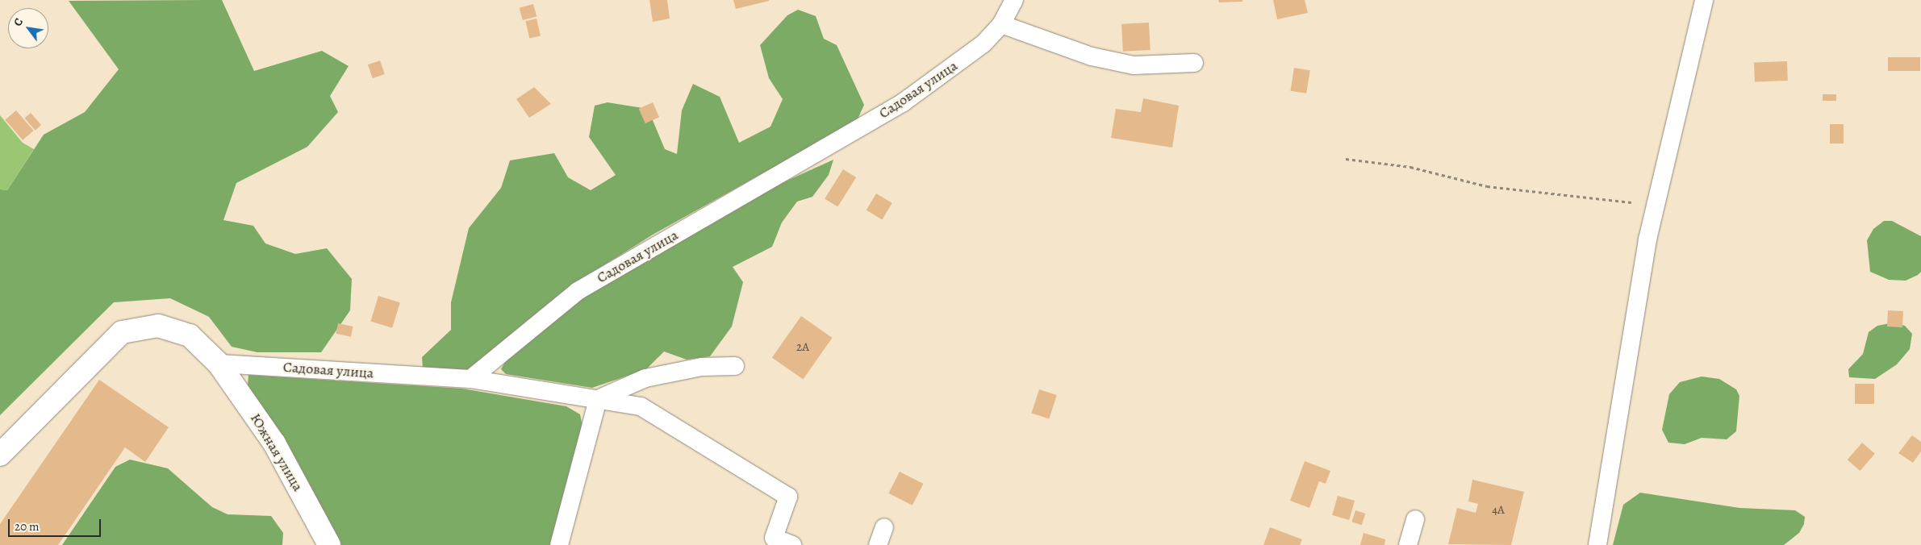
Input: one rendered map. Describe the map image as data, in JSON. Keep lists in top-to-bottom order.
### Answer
{
  "streets": {
    "street": ["Южная улица"],
    "lane": ["Садовая улица"]
  },
  "crossings": [
    ["Садовая улица", "Южная улица"]
  ],
  "house_numbers": ["2А", "4А"],
  "scale_bar": "20 m",
  "north": "top left"
}
